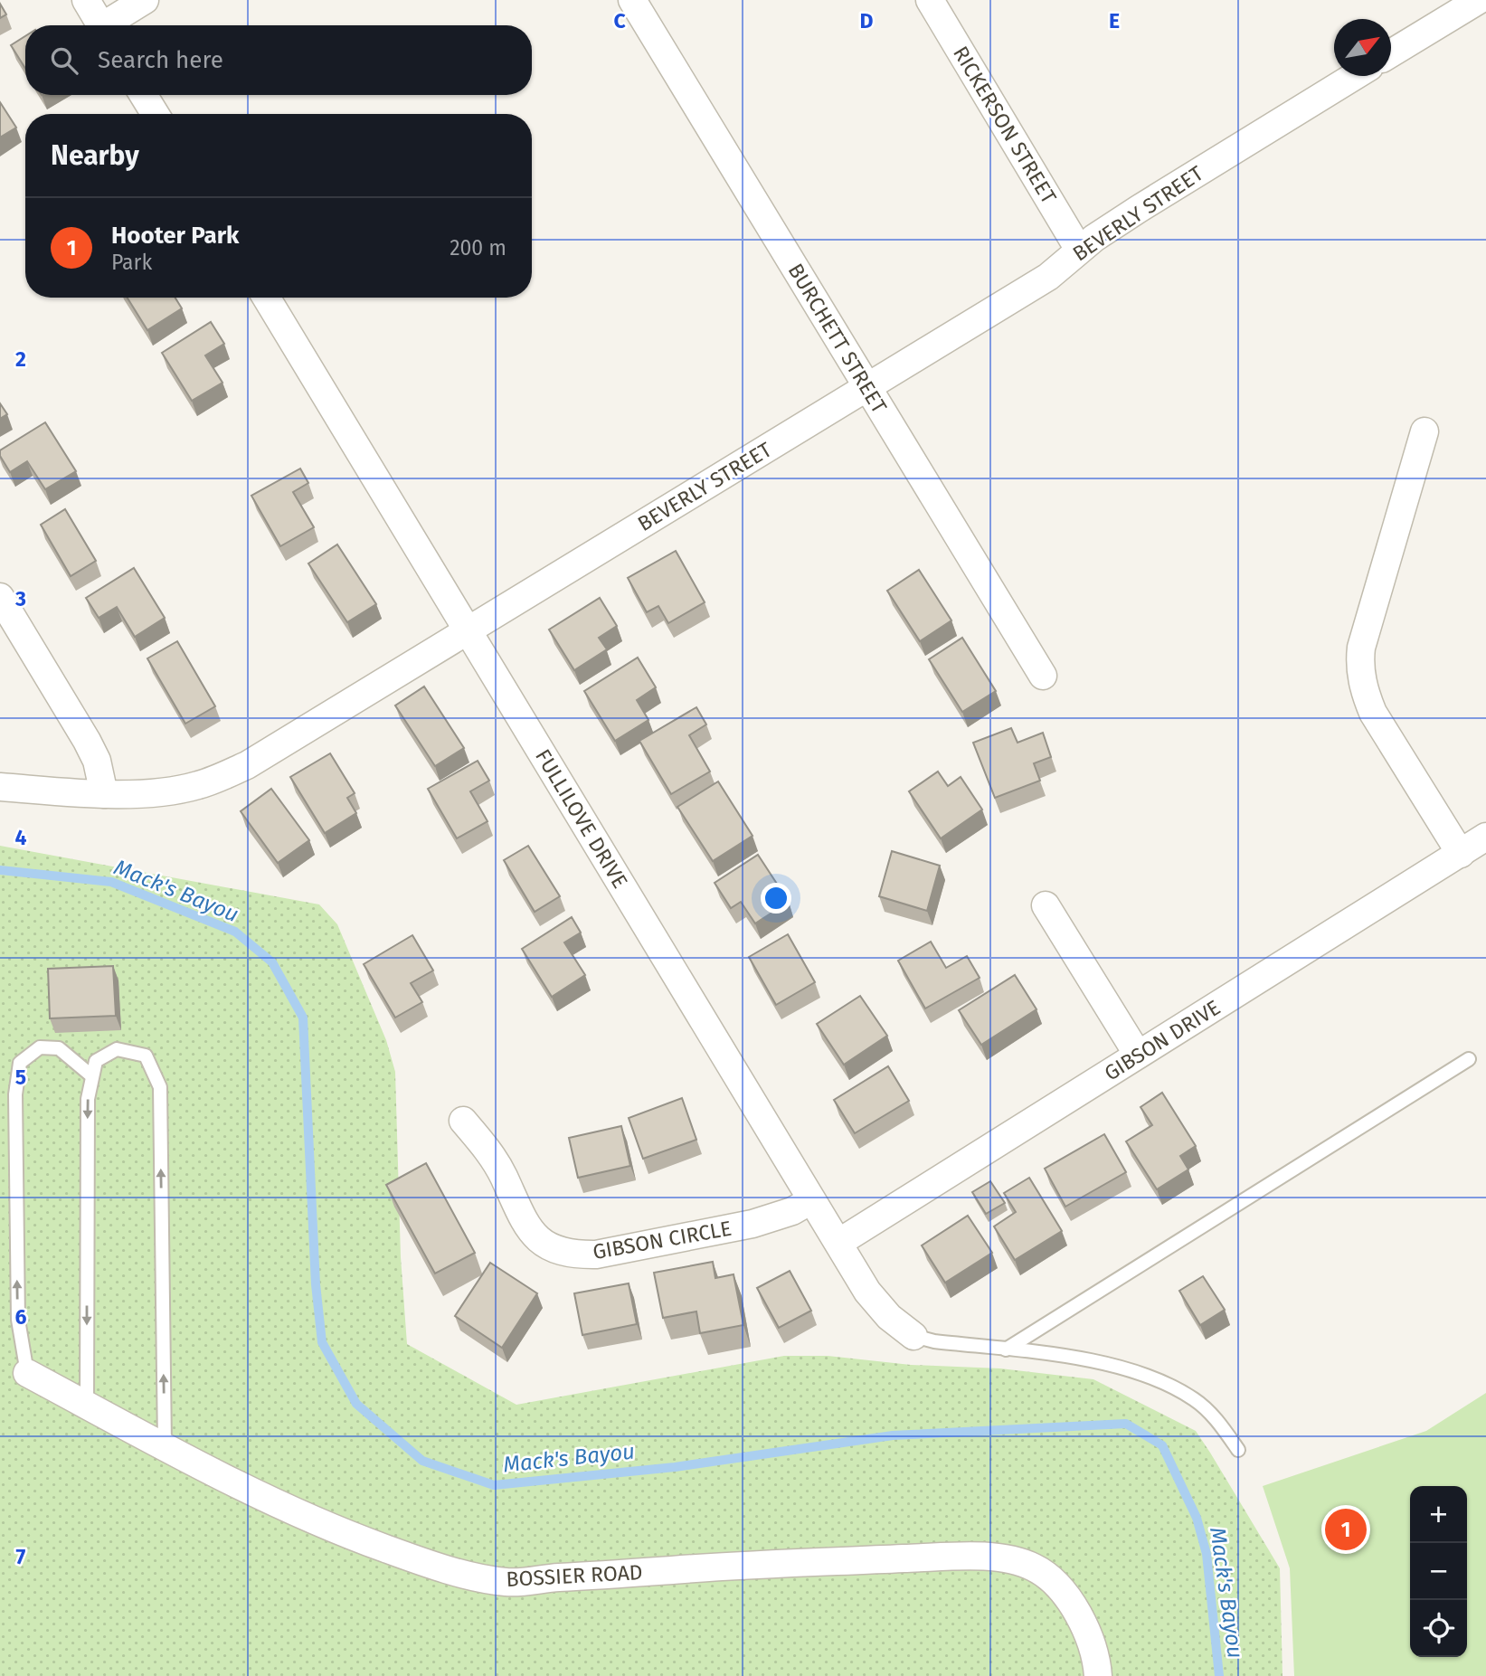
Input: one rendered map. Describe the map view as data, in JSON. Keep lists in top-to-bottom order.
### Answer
{
  "streets": {
    "street": [
      "RICKERSON STREET",
      "BEVERLY STREET",
      "BURCHETT STREET",
      "FULLILOVE DRIVE",
      "GIBSON DRIVE",
      "GIBSON CIRCLE",
      "BOSSIER ROAD"
    ]
  },
  "crossings": [
    ["RICKERSON STREET", "BEVERLY STREET"],
    ["BEVERLY STREET", "BURCHETT STREET"],
    ["BEVERLY STREET", "FULLILOVE DRIVE"],
    ["FULLILOVE DRIVE", "GIBSON DRIVE"],
    ["FULLILOVE DRIVE", "GIBSON CIRCLE"]
  ],
  "water": ["Mack's Bayou"],
  "north": "top right",
  "page": {
    "search": "Search here",
    "heading": "Nearby",
    "list": [
      {
        "mark": "1",
        "name": "Hooter Park",
        "note": "Park",
        "value": "200 m"
      }
    ],
    "map_buttons": ["+", "−"],
    "pins": "1"
  },
  "grid": {
    "columns": ["C", "D", "E"],
    "rows": [
      "2",
      "3",
      "4",
      "5",
      "6",
      "7"
    ]
  }
}
